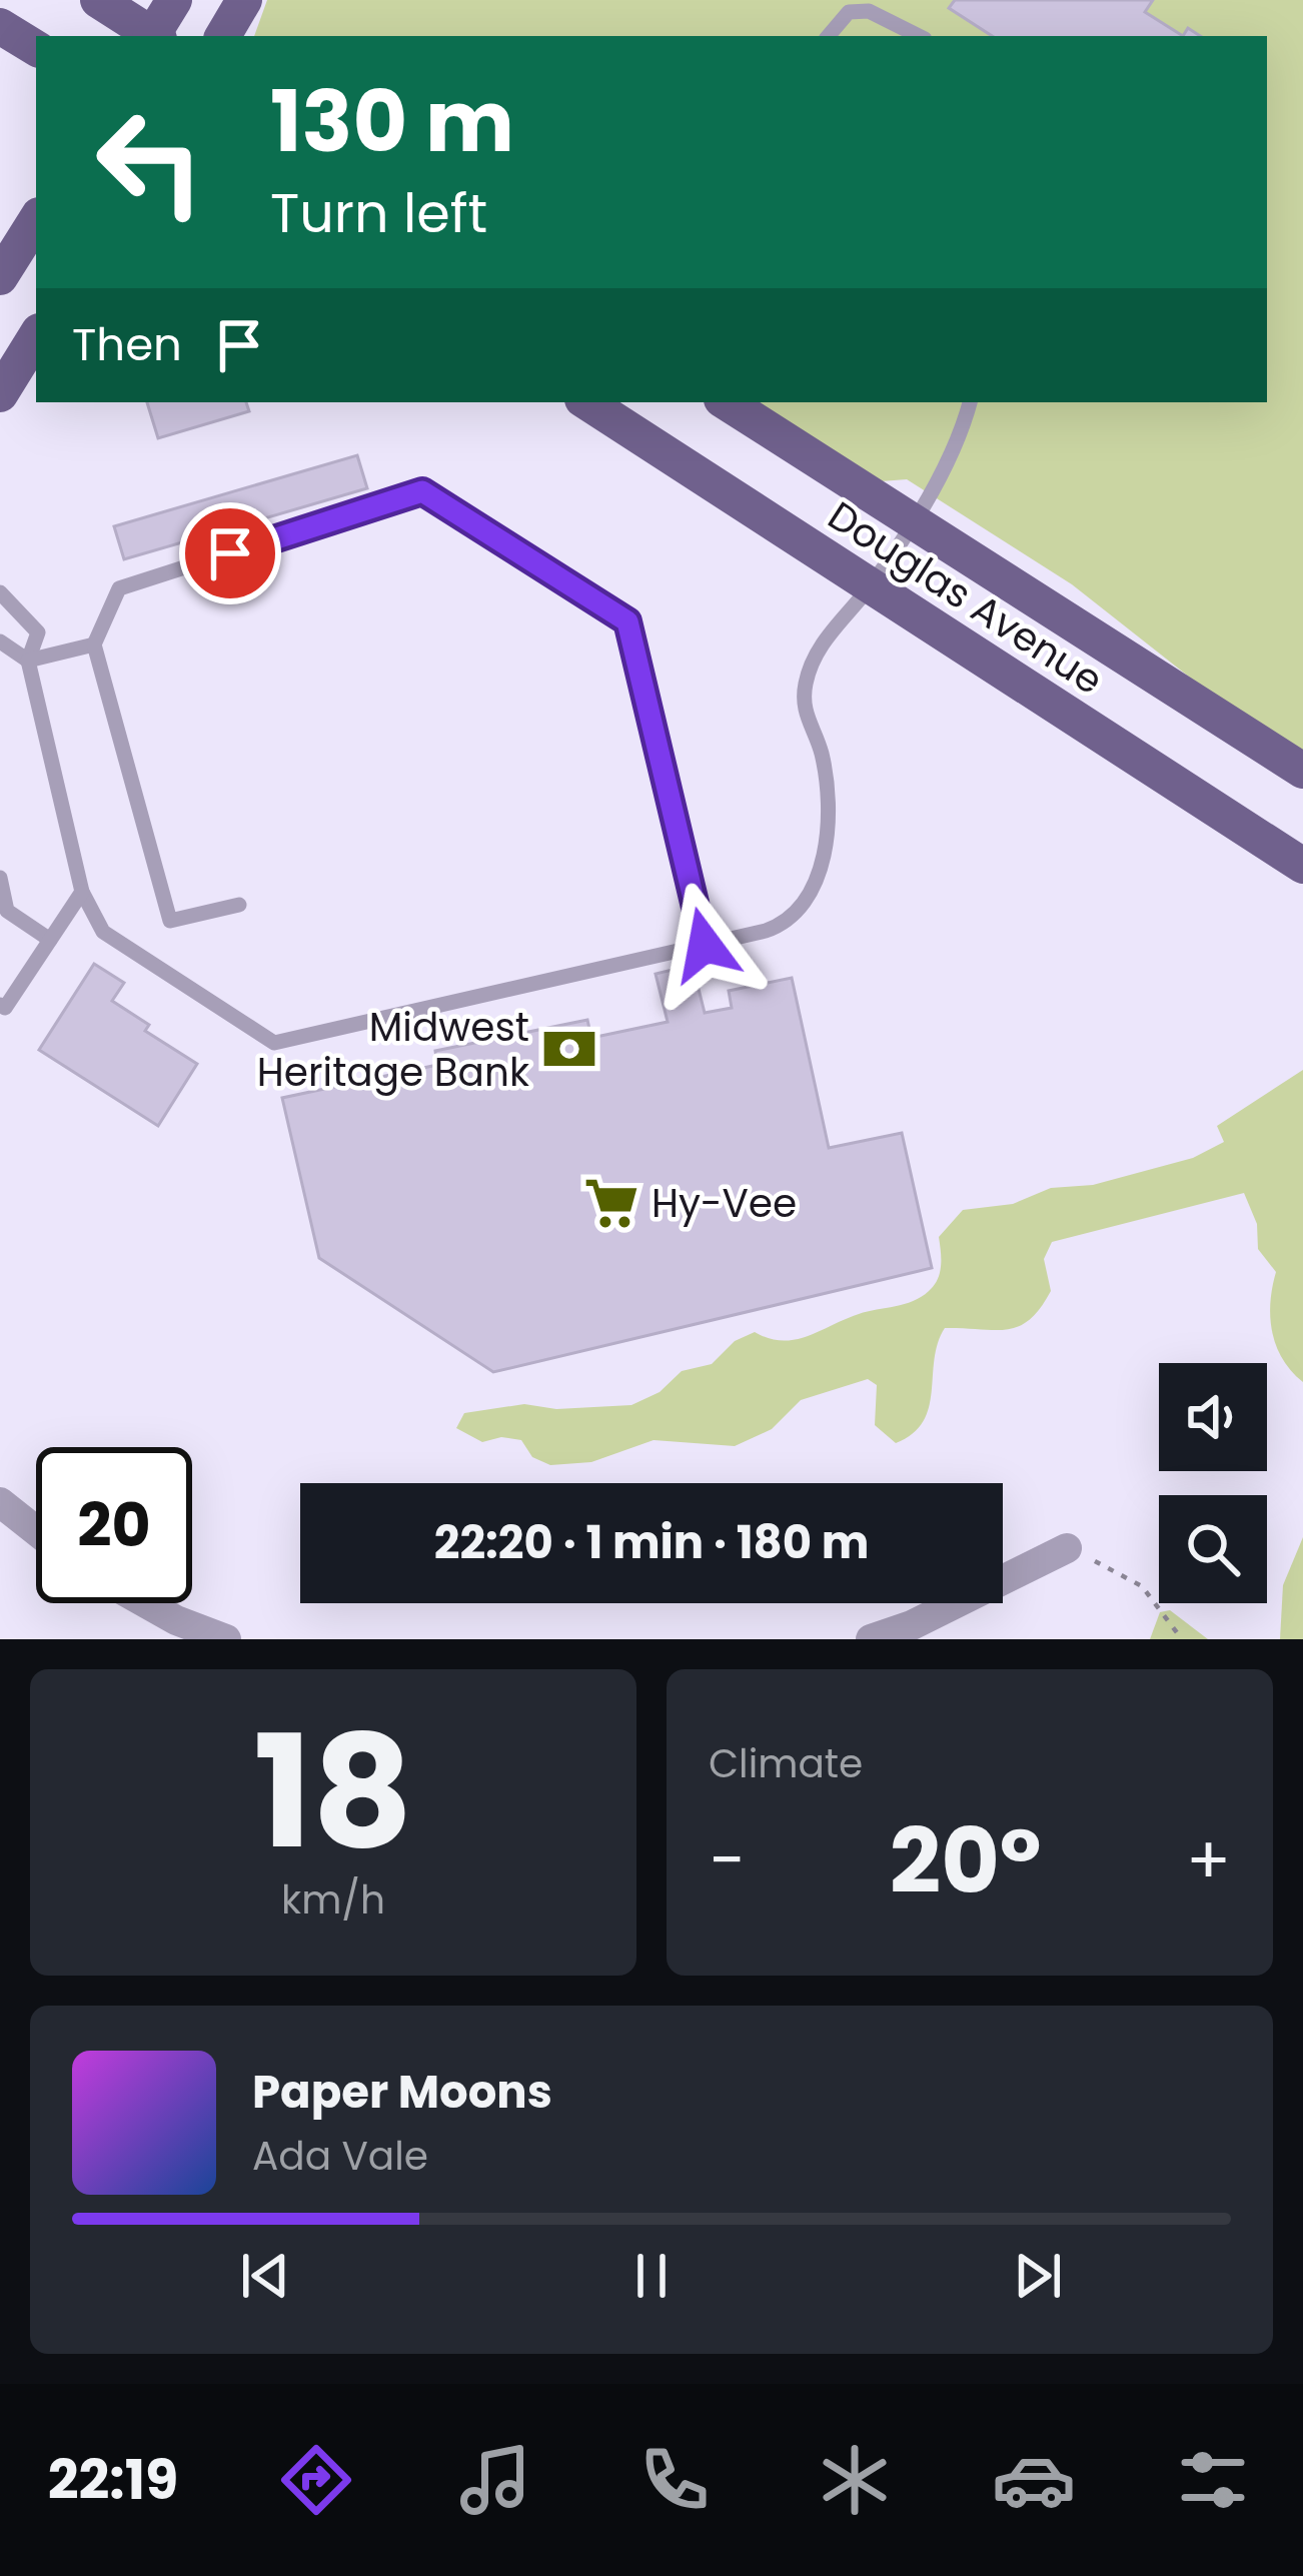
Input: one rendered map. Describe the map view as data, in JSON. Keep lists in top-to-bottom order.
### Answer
{
  "streets": {
    "main road": ["Douglas Avenue"]
  },
  "places": {
    "bank": ["Midwest Heritage Bank"],
    "supermarket": ["Hy-Vee"]
  },
  "page": {
    "turn": ["130 m", "Turn left"],
    "then": "Then",
    "limit": "20",
    "trip": "22:20 · 1 min · 180 m",
    "tile": [
      ["18", "km/h"],
      "Climate"
    ],
    "heat": ["−", "20°", "+"],
    "song": ["Paper Moons", "Ada Vale"],
    "tabs": "22:19"
  }
}
